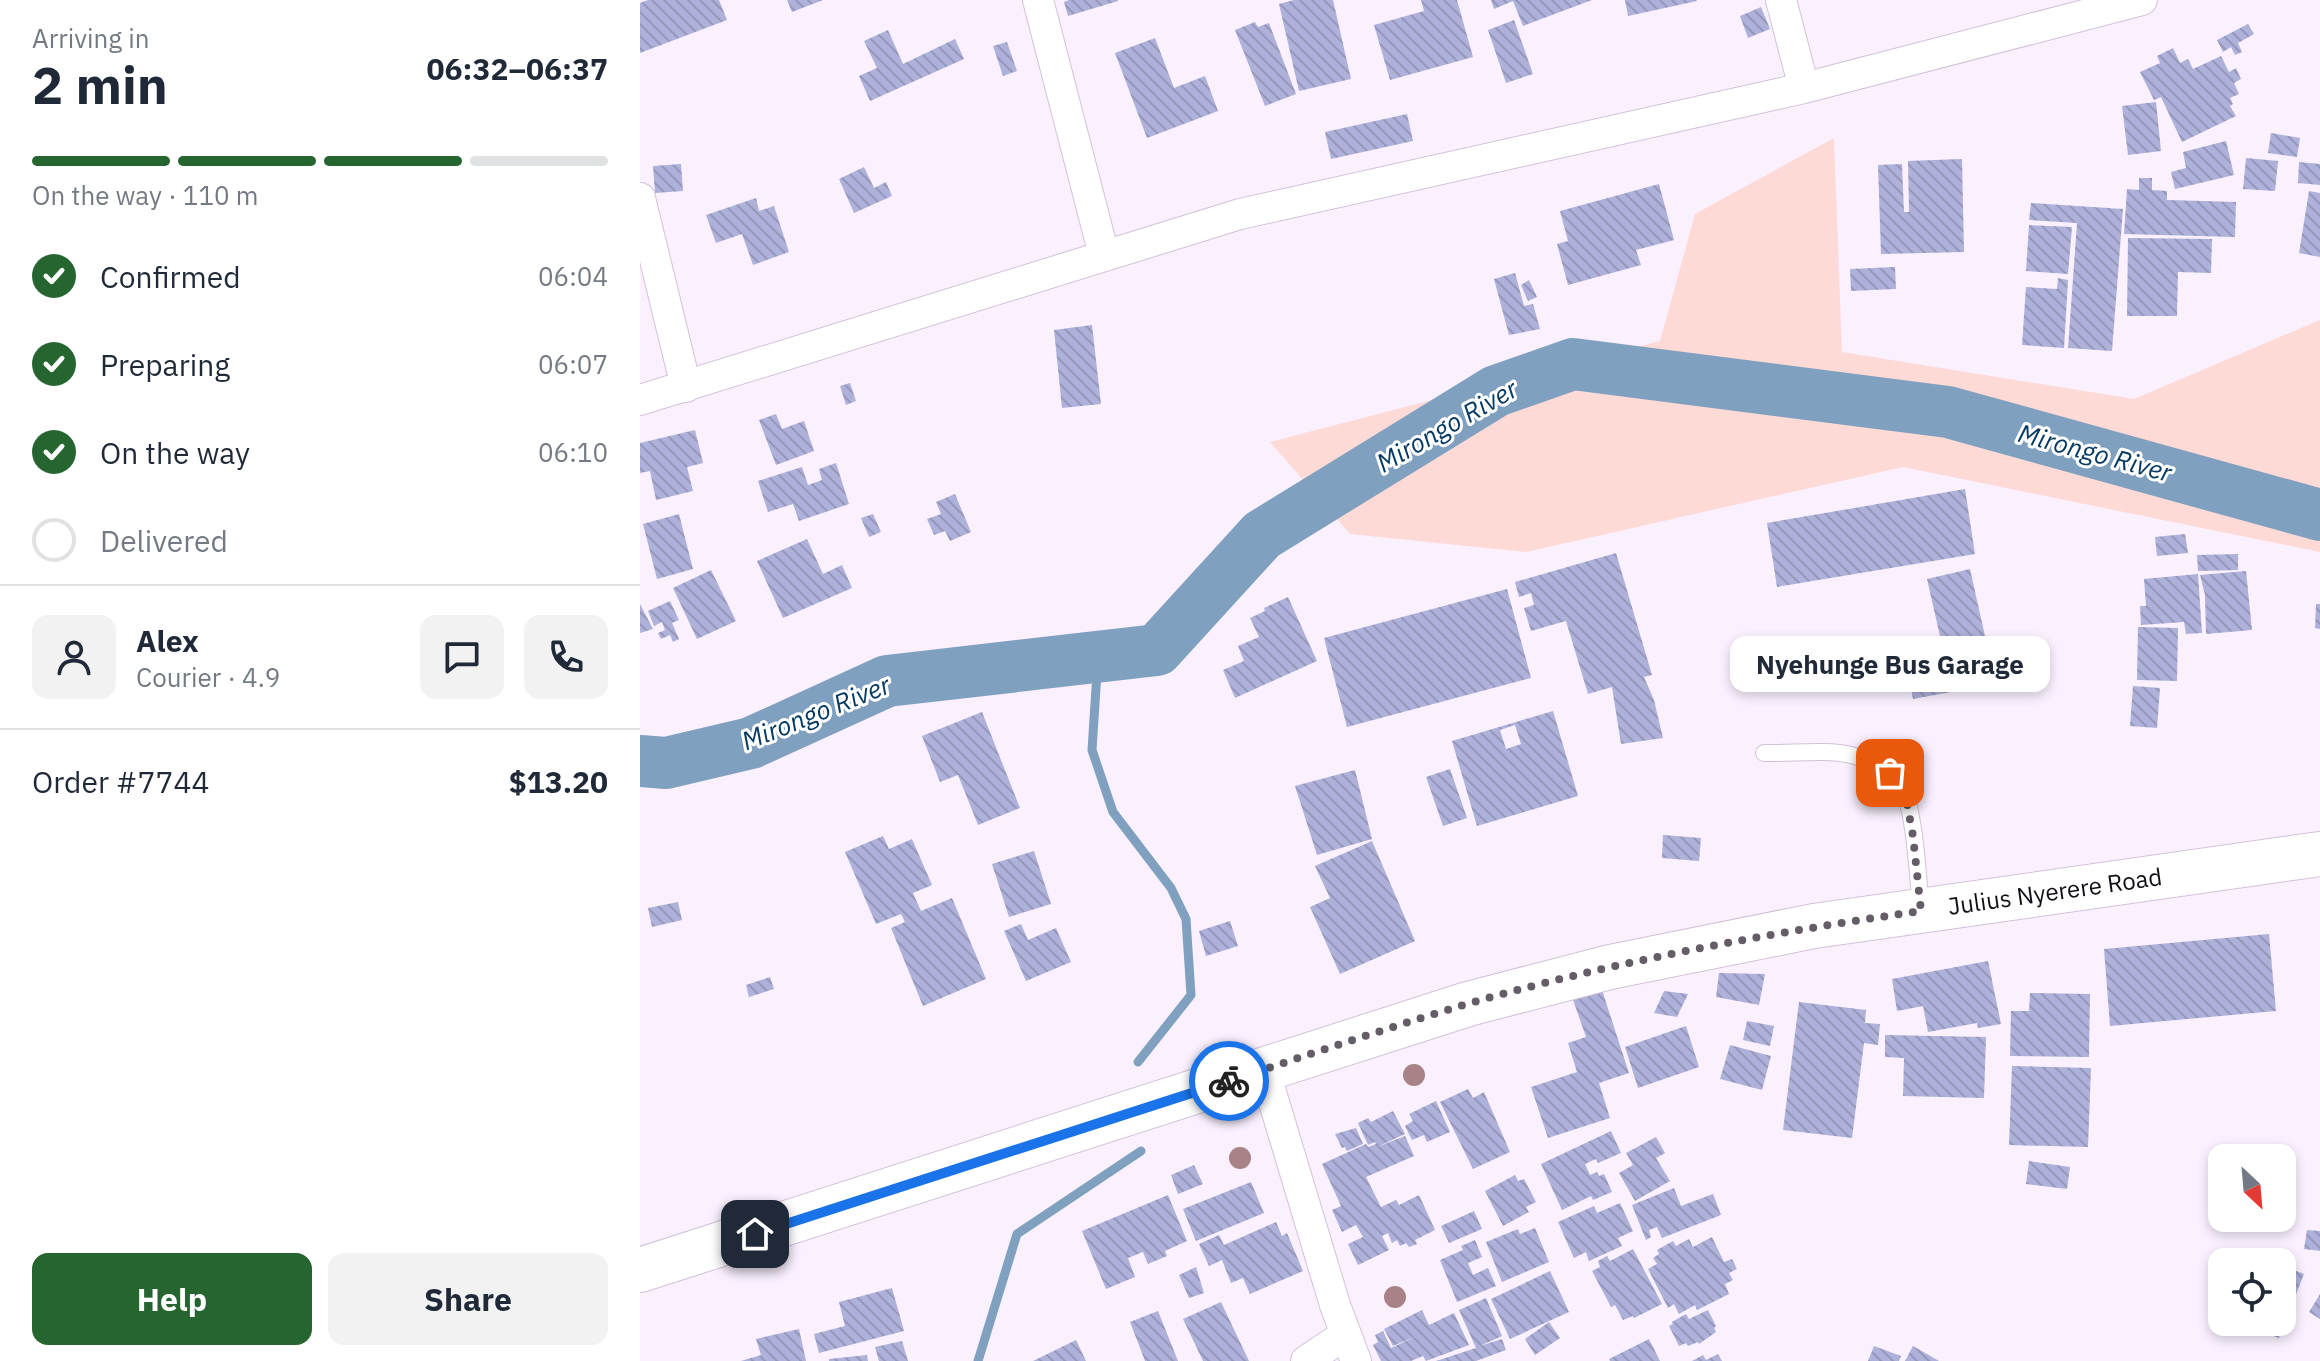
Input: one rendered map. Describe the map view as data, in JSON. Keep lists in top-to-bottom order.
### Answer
{
  "streets": {
    "highway": ["Julius Nyerere Road"]
  },
  "water": ["Mirongo River"],
  "places": ["Nyehunge Bus Garage"],
  "north": "bottom right",
  "page": {
    "heading": ["2 min", "Arriving in", "06:32–06:37"],
    "panel": [
      "Alex",
      "Courier · 4.9",
      "Order #7744",
      "$13.20"
    ],
    "bar": "On the way · 110 m",
    "list": [
      ["Confirmed", "06:04"],
      ["Preparing", "06:07"],
      ["On the way", "06:10"],
      "Delivered"
    ],
    "bubble": "Nyehunge Bus Garage",
    "buttons": ["Help", "Share"]
  }
}
